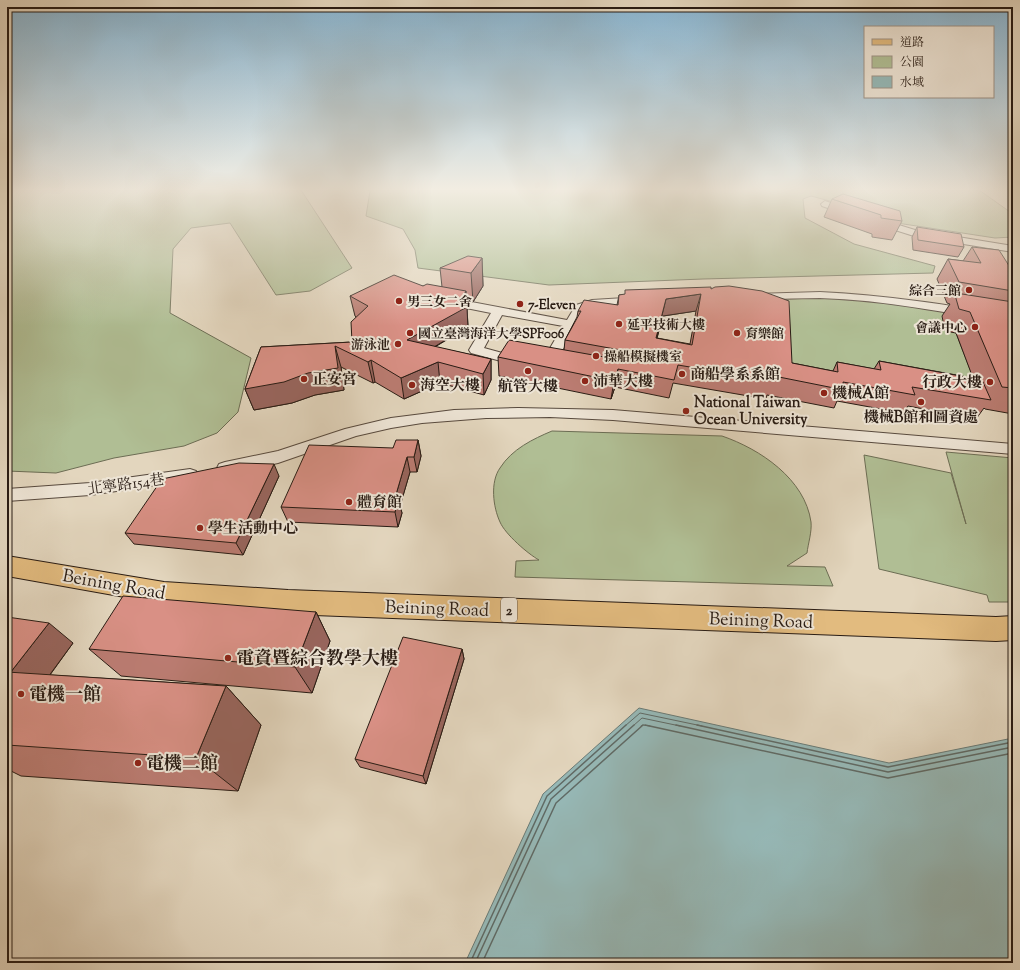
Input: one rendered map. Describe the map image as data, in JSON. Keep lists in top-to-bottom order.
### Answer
{
  "streets": {
    "main road": ["Beining Road", "2"],
    "street": ["北寧路154巷"]
  },
  "places": [
    "綜合三館",
    "男三女二舍",
    "7-Eleven",
    "延平技術大樓",
    "會議中心",
    "國立臺灣海洋大學SPF006",
    "育樂館",
    "游泳池",
    "操船模擬機室",
    "航管大樓",
    "商船學系系館",
    "正安宮",
    "沛華大樓",
    "行政大樓",
    "海空大樓",
    "機械A館",
    "機械B館和圖資處",
    "National Taiwan Ocean University",
    "體育館",
    "學生活動中心",
    "電資暨綜合教學大樓",
    "電機一館",
    "電機二館"
  ],
  "legend": ["道路", "公園", "水域"]
}
